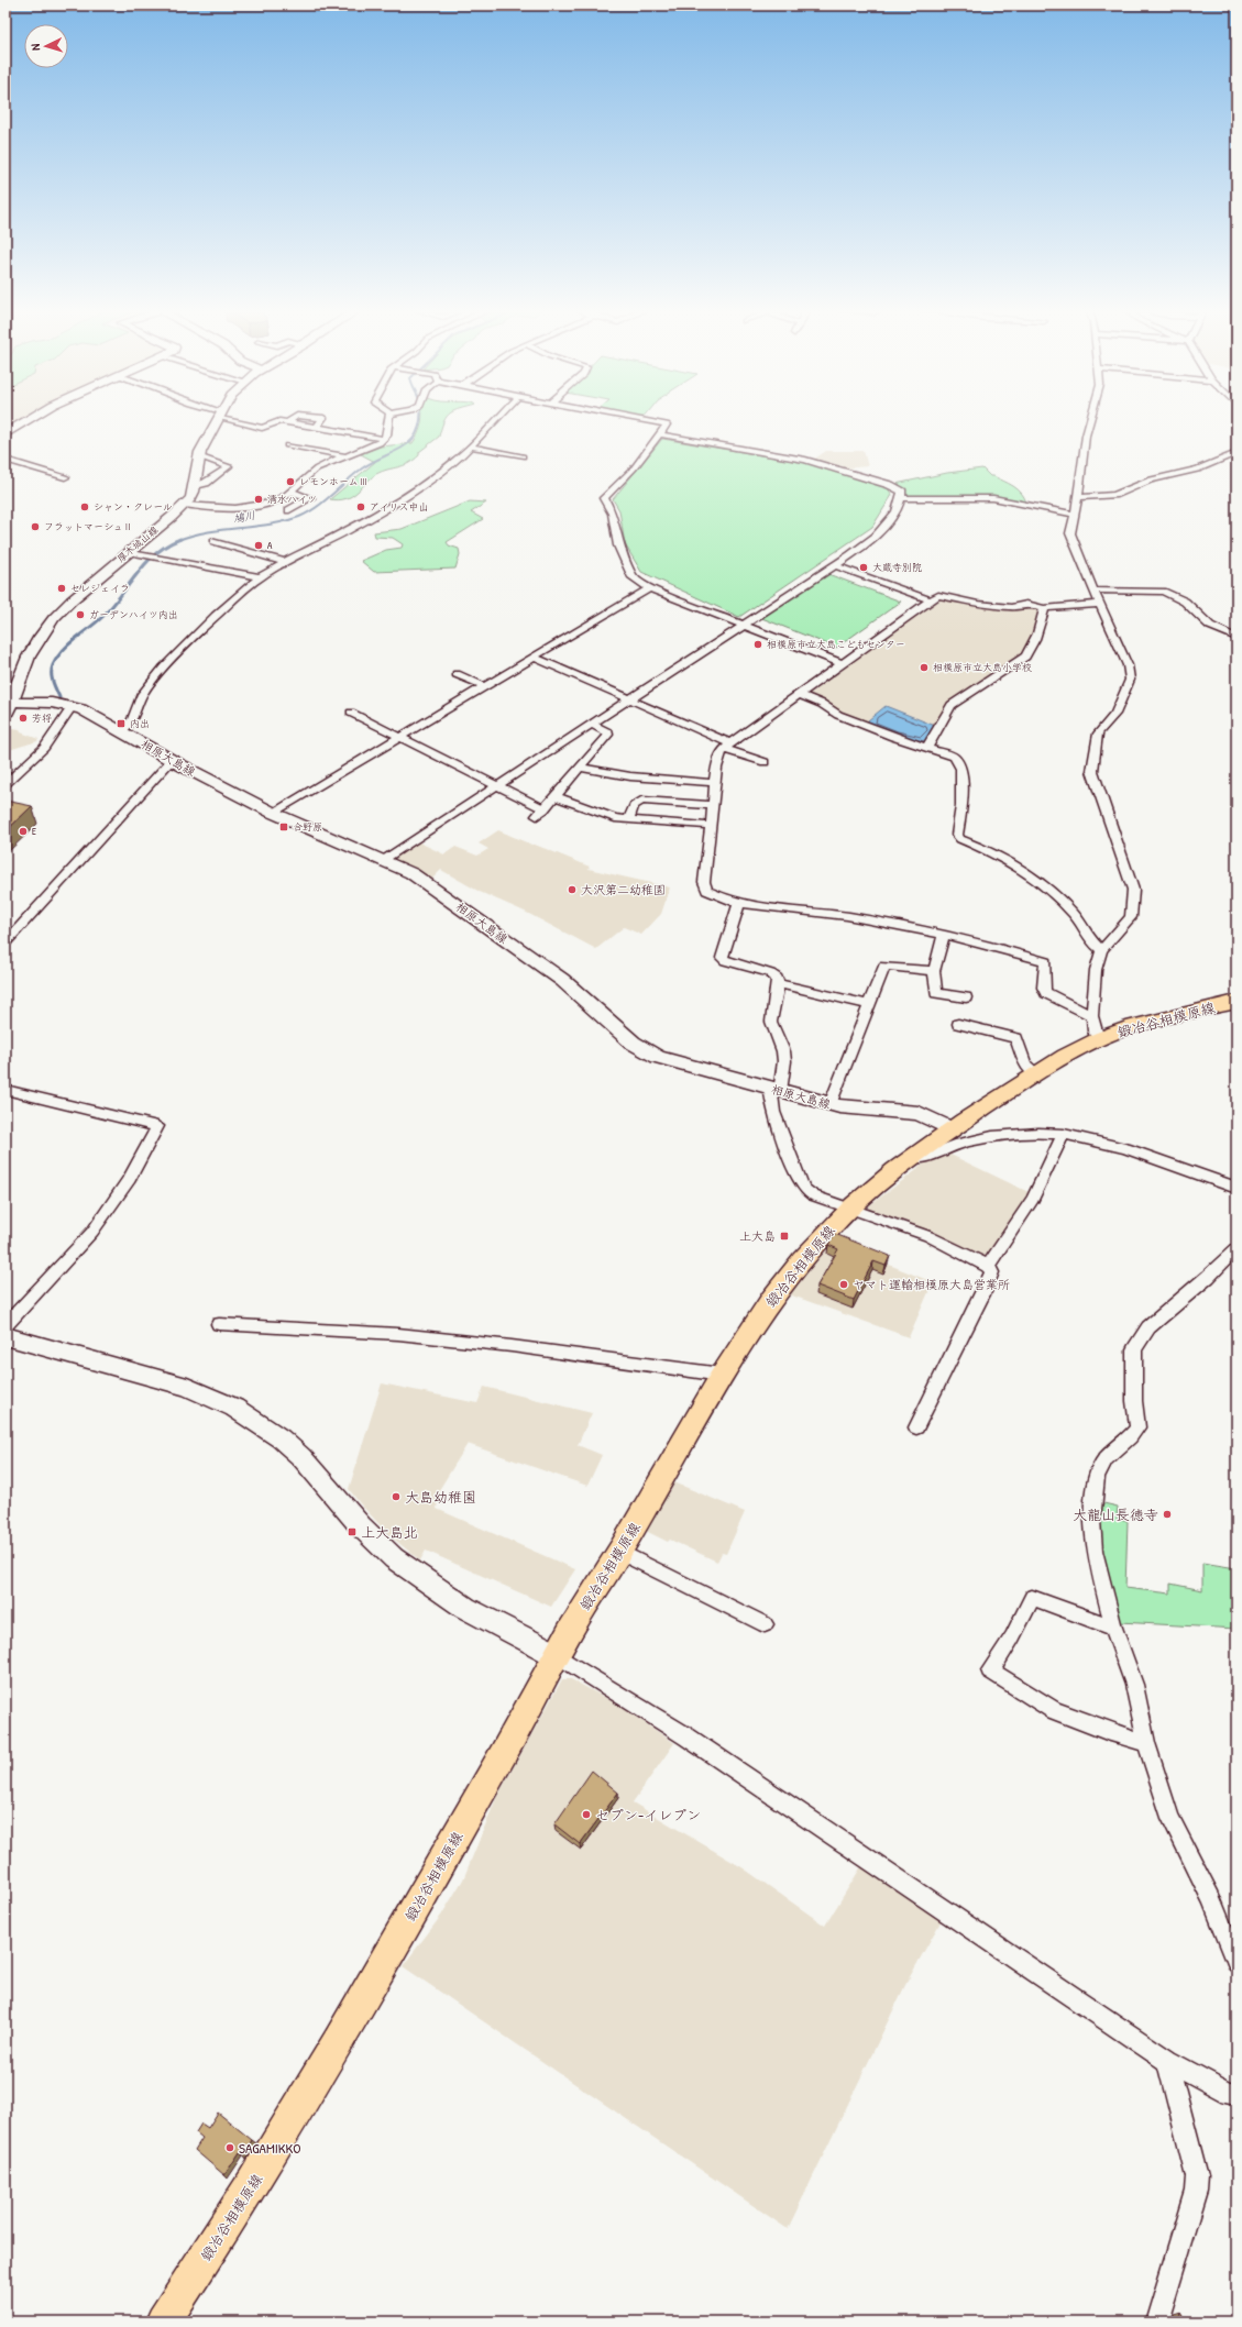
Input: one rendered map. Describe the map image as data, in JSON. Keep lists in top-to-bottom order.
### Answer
{
  "streets": {
    "main road": ["鍛冶谷相模原線"],
    "street": ["厚木城山線", "相原大島線"]
  },
  "crossings": [
    ["厚木城山線", "相原大島線"],
    ["相原大島線", "鍛冶谷相模原線"]
  ],
  "water": ["鳩川"],
  "places": {
    "other": [
      "レモンホームⅢ",
      "清水ハイツ",
      "シャン・クレール",
      "アイリス中山",
      "フラットマーシュⅡ",
      "A",
      "大蔵寺別院",
      "セレジェイラ",
      "ガーデンハイツ内出",
      "相模原市立大島こどもセンター",
      "相模原市立大島小学校",
      "芳将",
      "E",
      "大沢第二幼稚園",
      "ヤマト運輸相模原大島営業所",
      "大島幼稚園",
      "大龍山長徳寺",
      "セブン-イレブン",
      "SAGAMIKKO"
    ],
    "transit": [
      "内出",
      "合野原",
      "上大島",
      "上大島北"
    ]
  },
  "north": "left"
}
